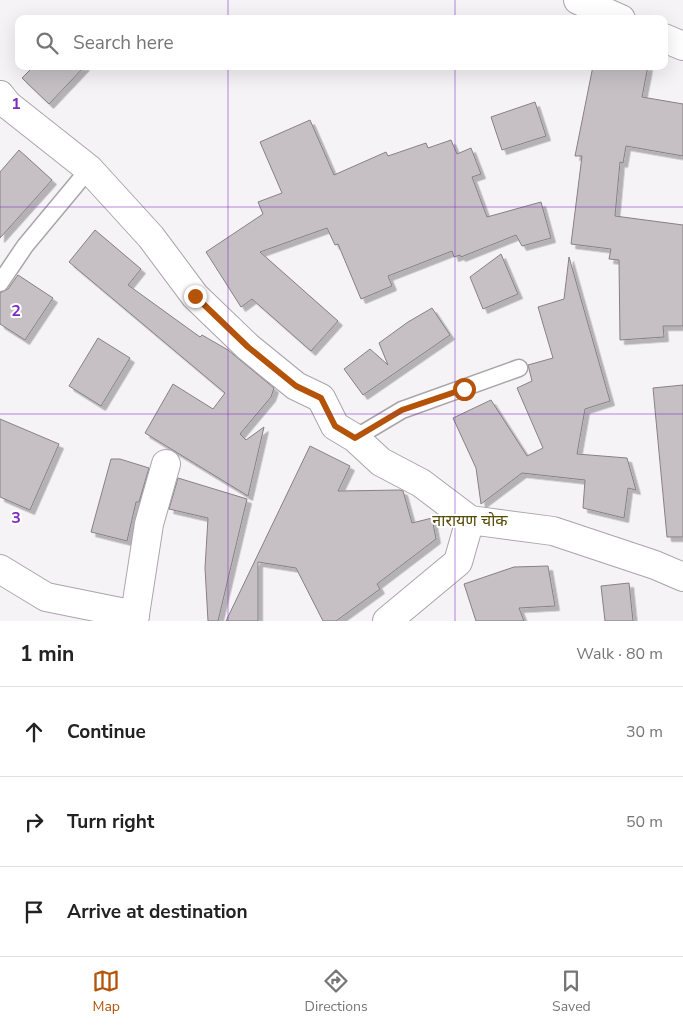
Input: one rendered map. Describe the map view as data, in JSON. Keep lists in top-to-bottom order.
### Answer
{
  "districts": ["नारायण चोक"],
  "page": {
    "search": "Search here",
    "heading": ["1 min", "Walk · 80 m"],
    "list": [
      ["Continue", "30 m"],
      ["Turn right", "50 m"],
      "Arrive at destination"
    ],
    "nav": ["Map", "Directions", "Saved"]
  },
  "grid": {
    "rows": ["1", "2", "3"]
  }
}
